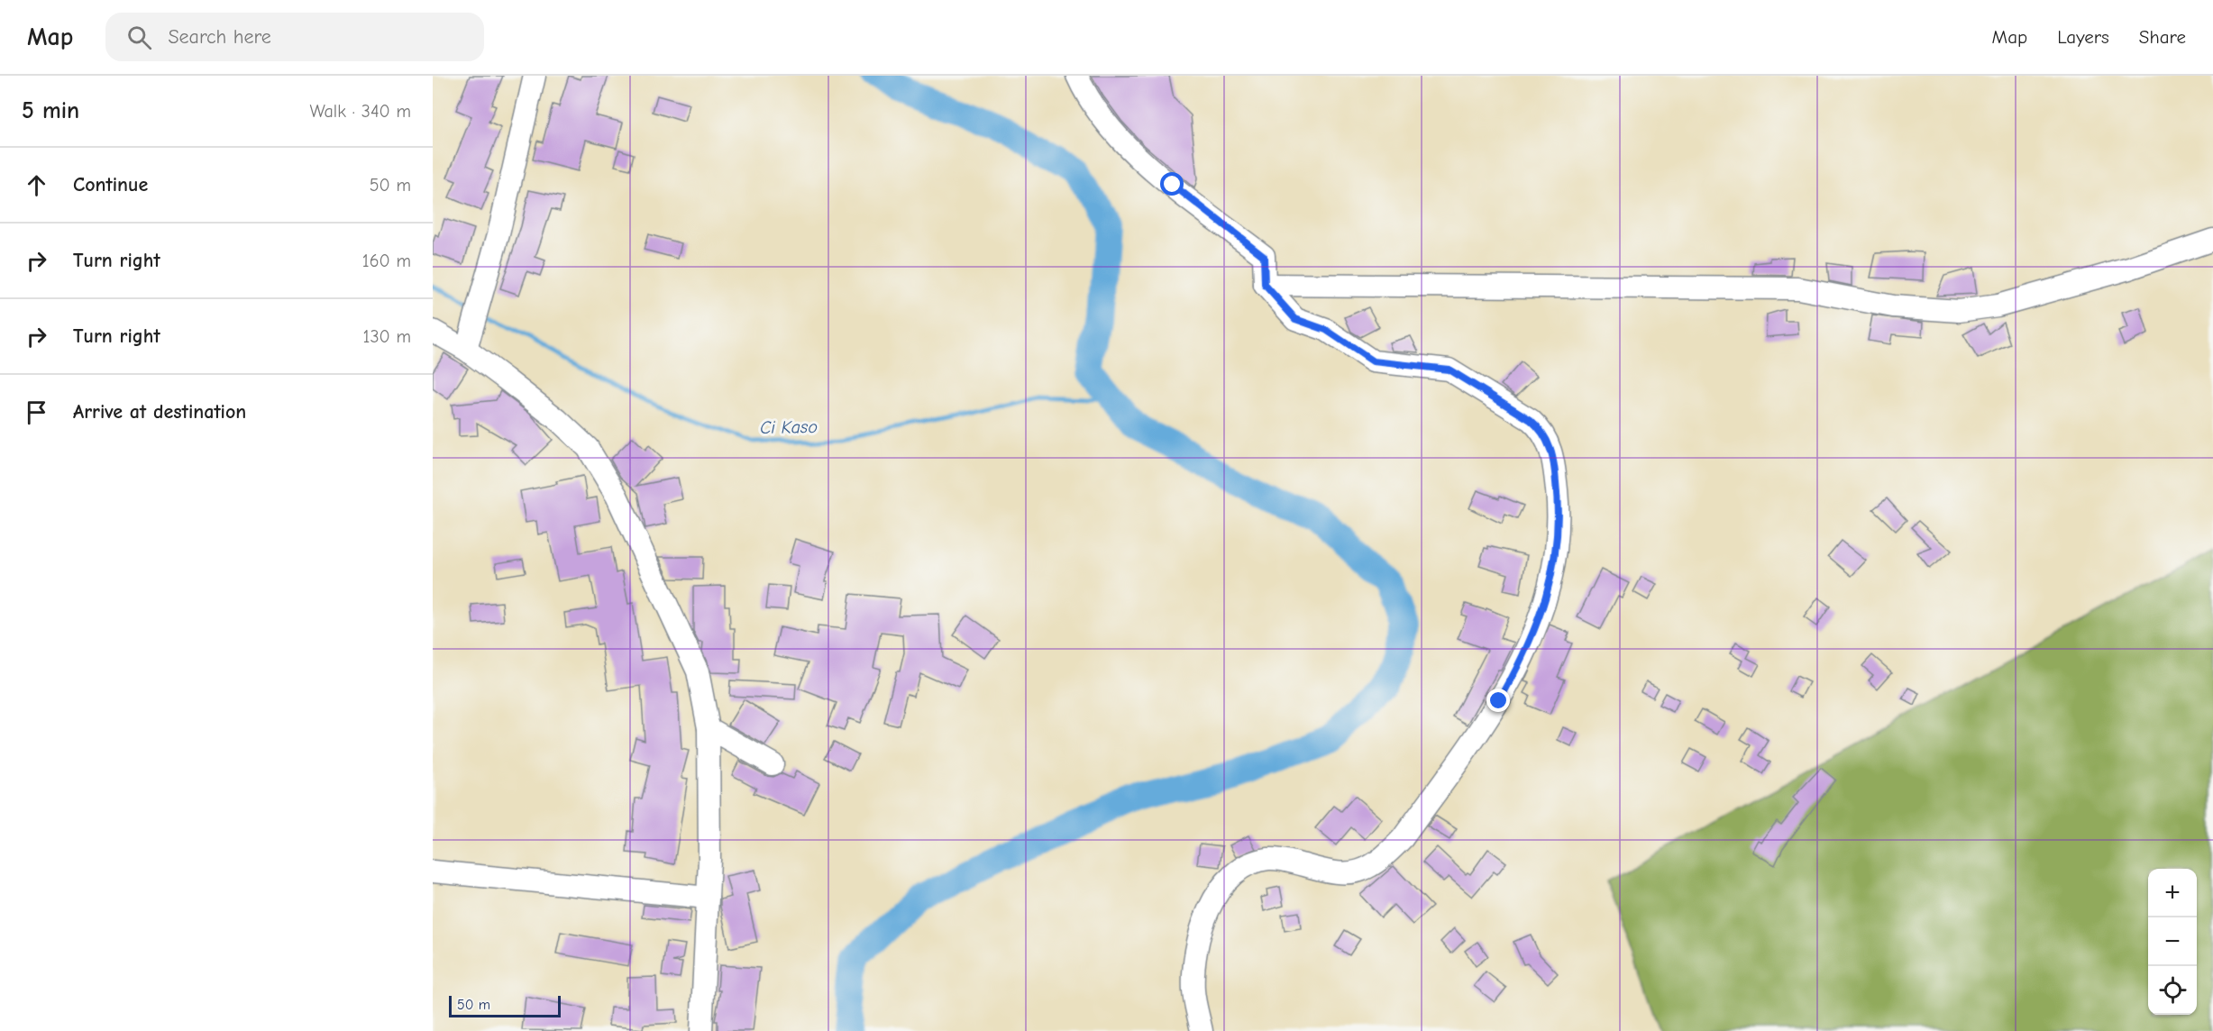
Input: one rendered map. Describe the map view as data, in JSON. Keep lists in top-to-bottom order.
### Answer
{
  "water": ["Ci Kaso"],
  "scale_bar": "50 m",
  "page": {
    "header": "Map",
    "search": "Search here",
    "nav": ["Map", "Layers", "Share"],
    "heading": ["5 min", "Walk · 340 m"],
    "list": [
      ["Continue", "50 m"],
      ["Turn right", "160 m"],
      ["Turn right", "130 m"],
      "Arrive at destination"
    ],
    "map_buttons": ["+", "−"],
    "scale": "50 m"
  }
}
